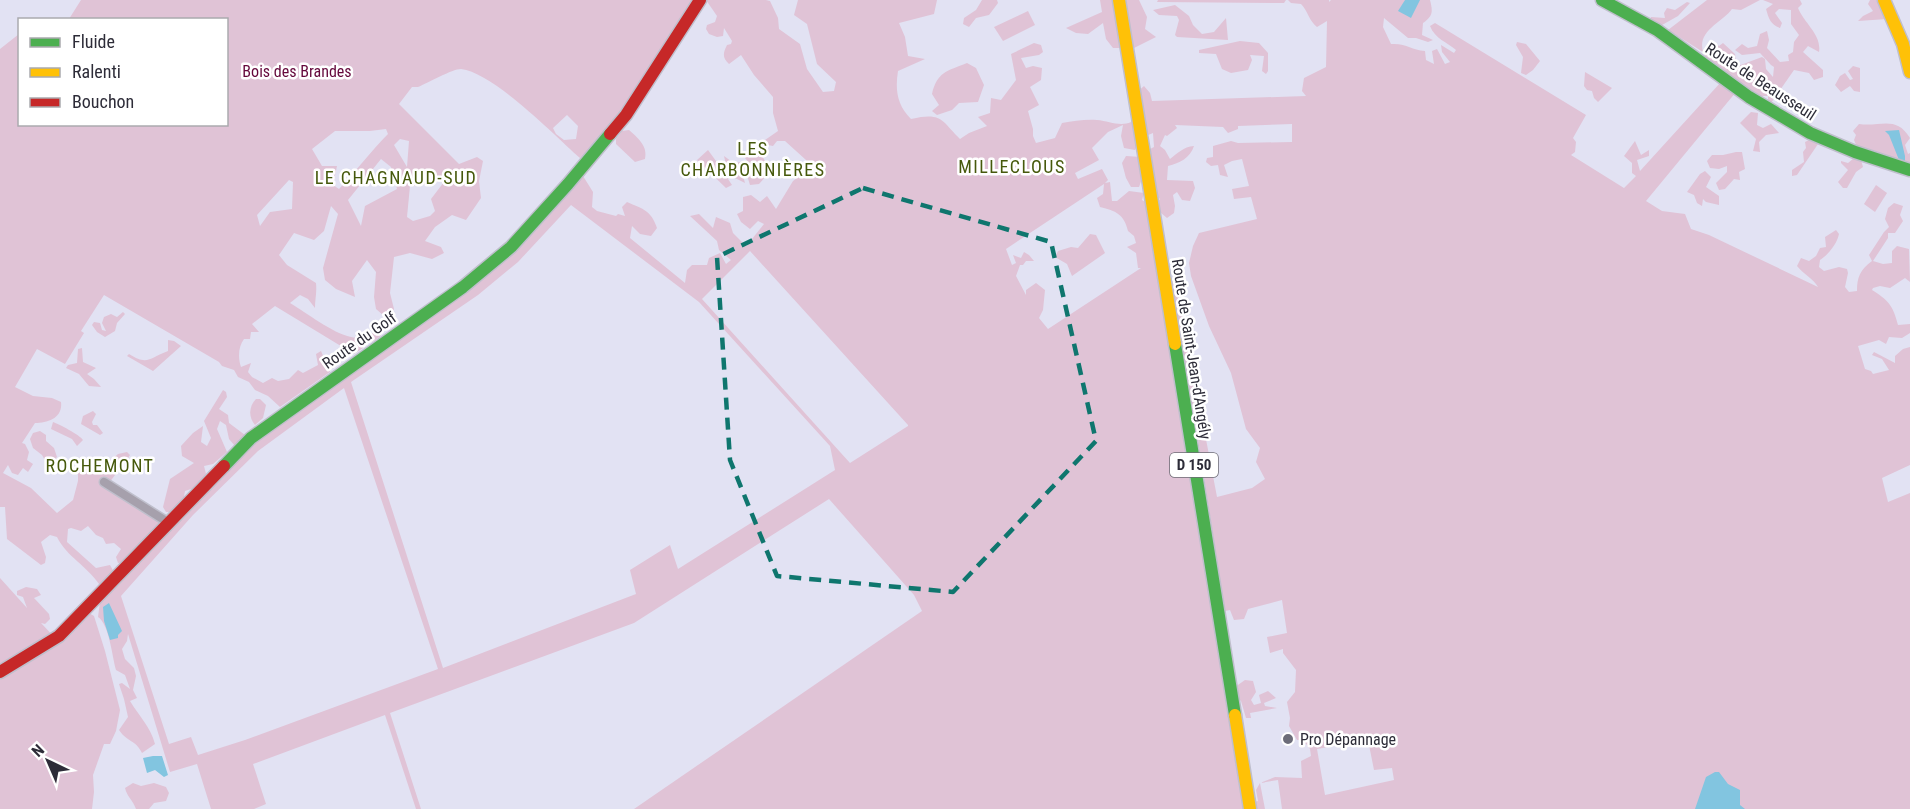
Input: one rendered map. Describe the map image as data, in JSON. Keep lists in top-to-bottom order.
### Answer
{
  "streets": {
    "street": [
      "Route de Beausseuil",
      "Route du Golf",
      "Route de Saint-Jean-d'Angély",
      "D 150"
    ]
  },
  "districts": [
    "LES CHARBONNIÈRES",
    "MILLECLOUS",
    "LE CHAGNAUD-SUD",
    "ROCHEMONT"
  ],
  "parks": ["Bois des Brandes"],
  "places": ["Pro Dépannage"],
  "legend": ["Fluide", "Ralenti", "Bouchon"],
  "north": "top left"
}
